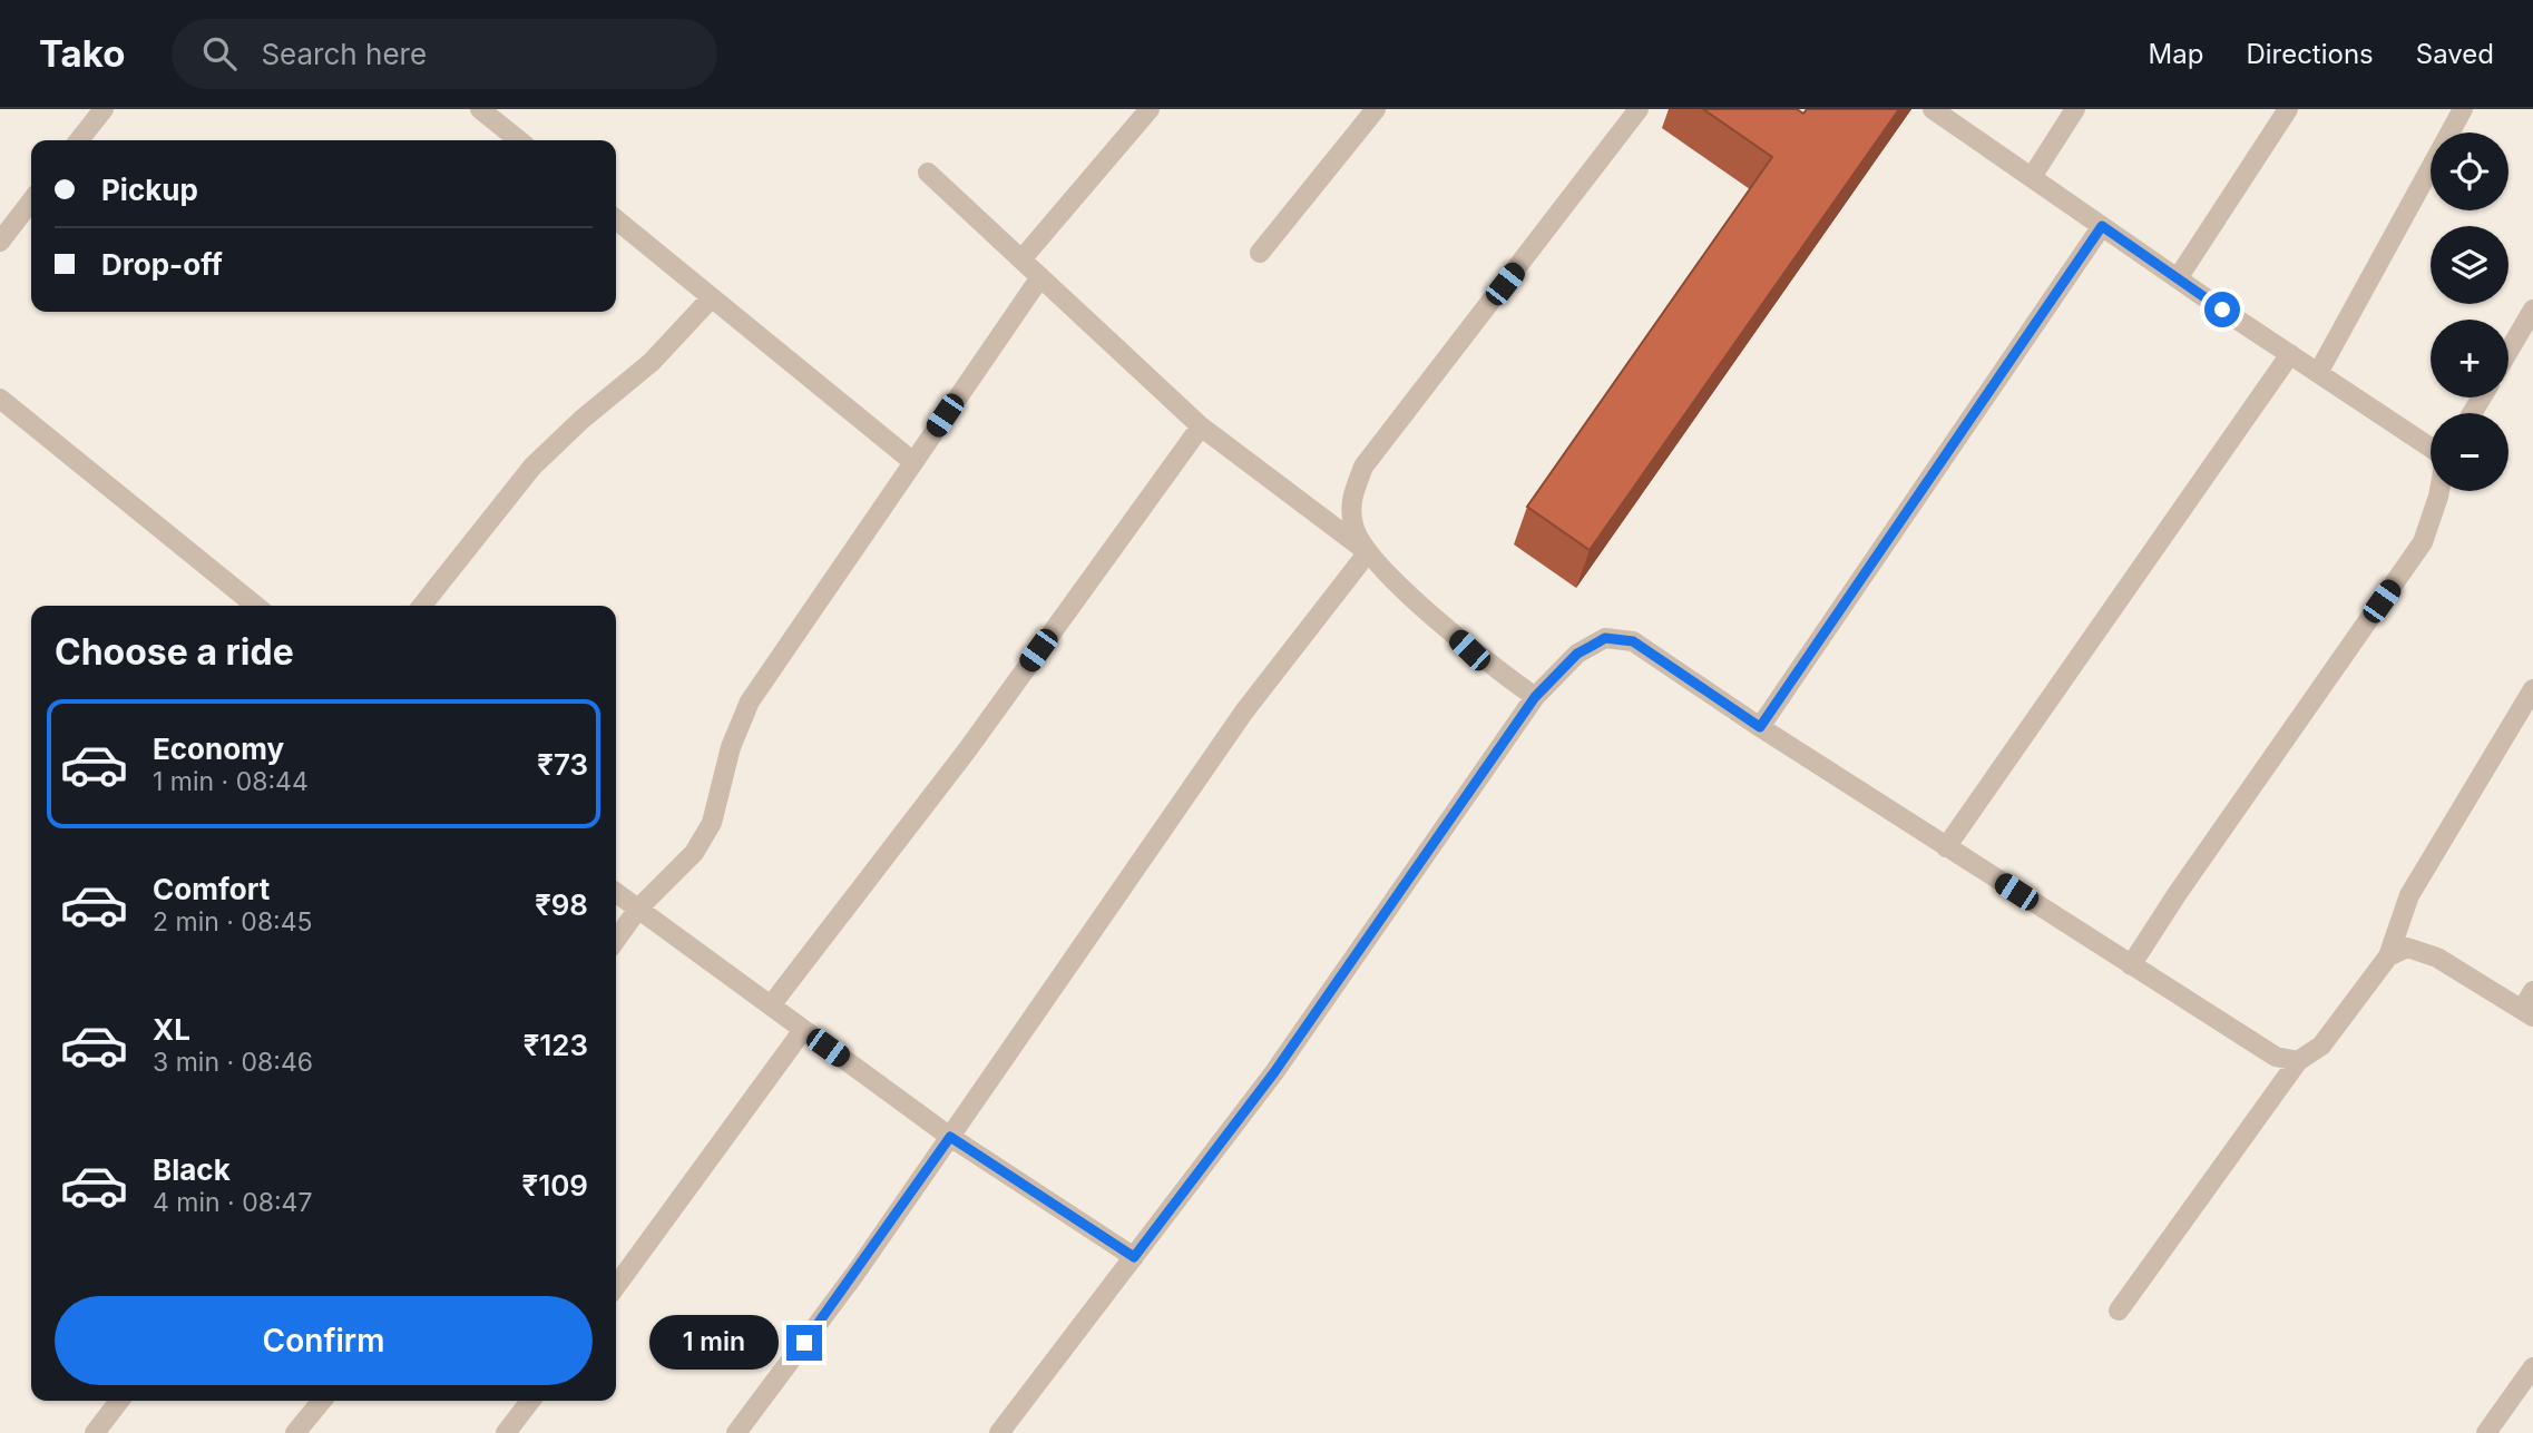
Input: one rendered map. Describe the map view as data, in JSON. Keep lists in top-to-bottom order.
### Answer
{
  "page": {
    "header": "Tako",
    "search": "Search here",
    "nav": ["Map", "Directions", "Saved"],
    "map_buttons": ["+", "−"],
    "banner": ["Pickup", "Drop-off"],
    "heading": "Choose a ride",
    "list": [
      {
        "name": "Economy",
        "note": "1 min · 08:44",
        "value": "₹73"
      },
      {
        "name": "Comfort",
        "note": "2 min · 08:45",
        "value": "₹98"
      },
      {
        "name": "XL",
        "note": "3 min · 08:46",
        "value": "₹123"
      },
      {
        "name": "Black",
        "note": "4 min · 08:47",
        "value": "₹109"
      }
    ],
    "buttons": "Confirm",
    "bubble": "1 min"
  }
}
